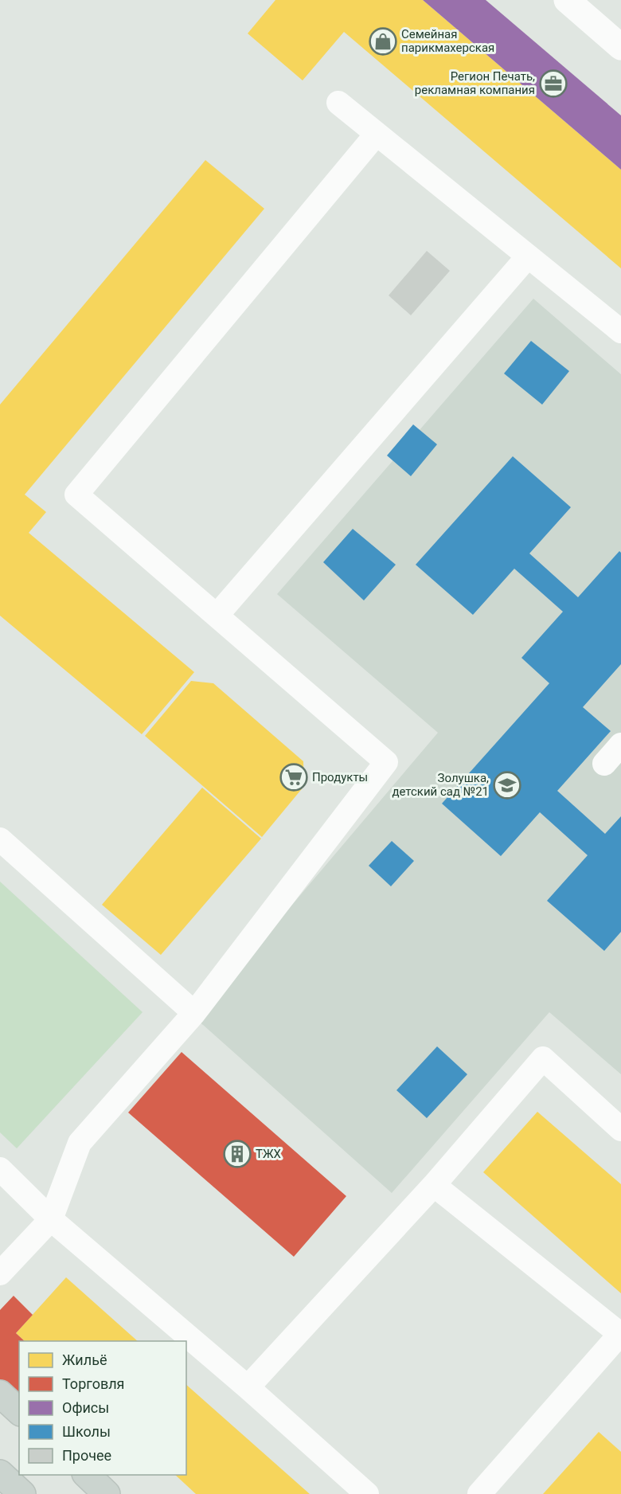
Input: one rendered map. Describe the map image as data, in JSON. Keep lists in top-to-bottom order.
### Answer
{
  "places": {
    "shop": ["Семейная парикмахерская"],
    "office": ["Регион Печать, рекламная компания"],
    "supermarket": ["Продукты"],
    "school or university": ["Золушка, детский сад №21"],
    "building": ["ТЖХ"]
  },
  "legend": [
    "Жильё",
    "Торговля",
    "Офисы",
    "Школы",
    "Прочее"
  ]
}
